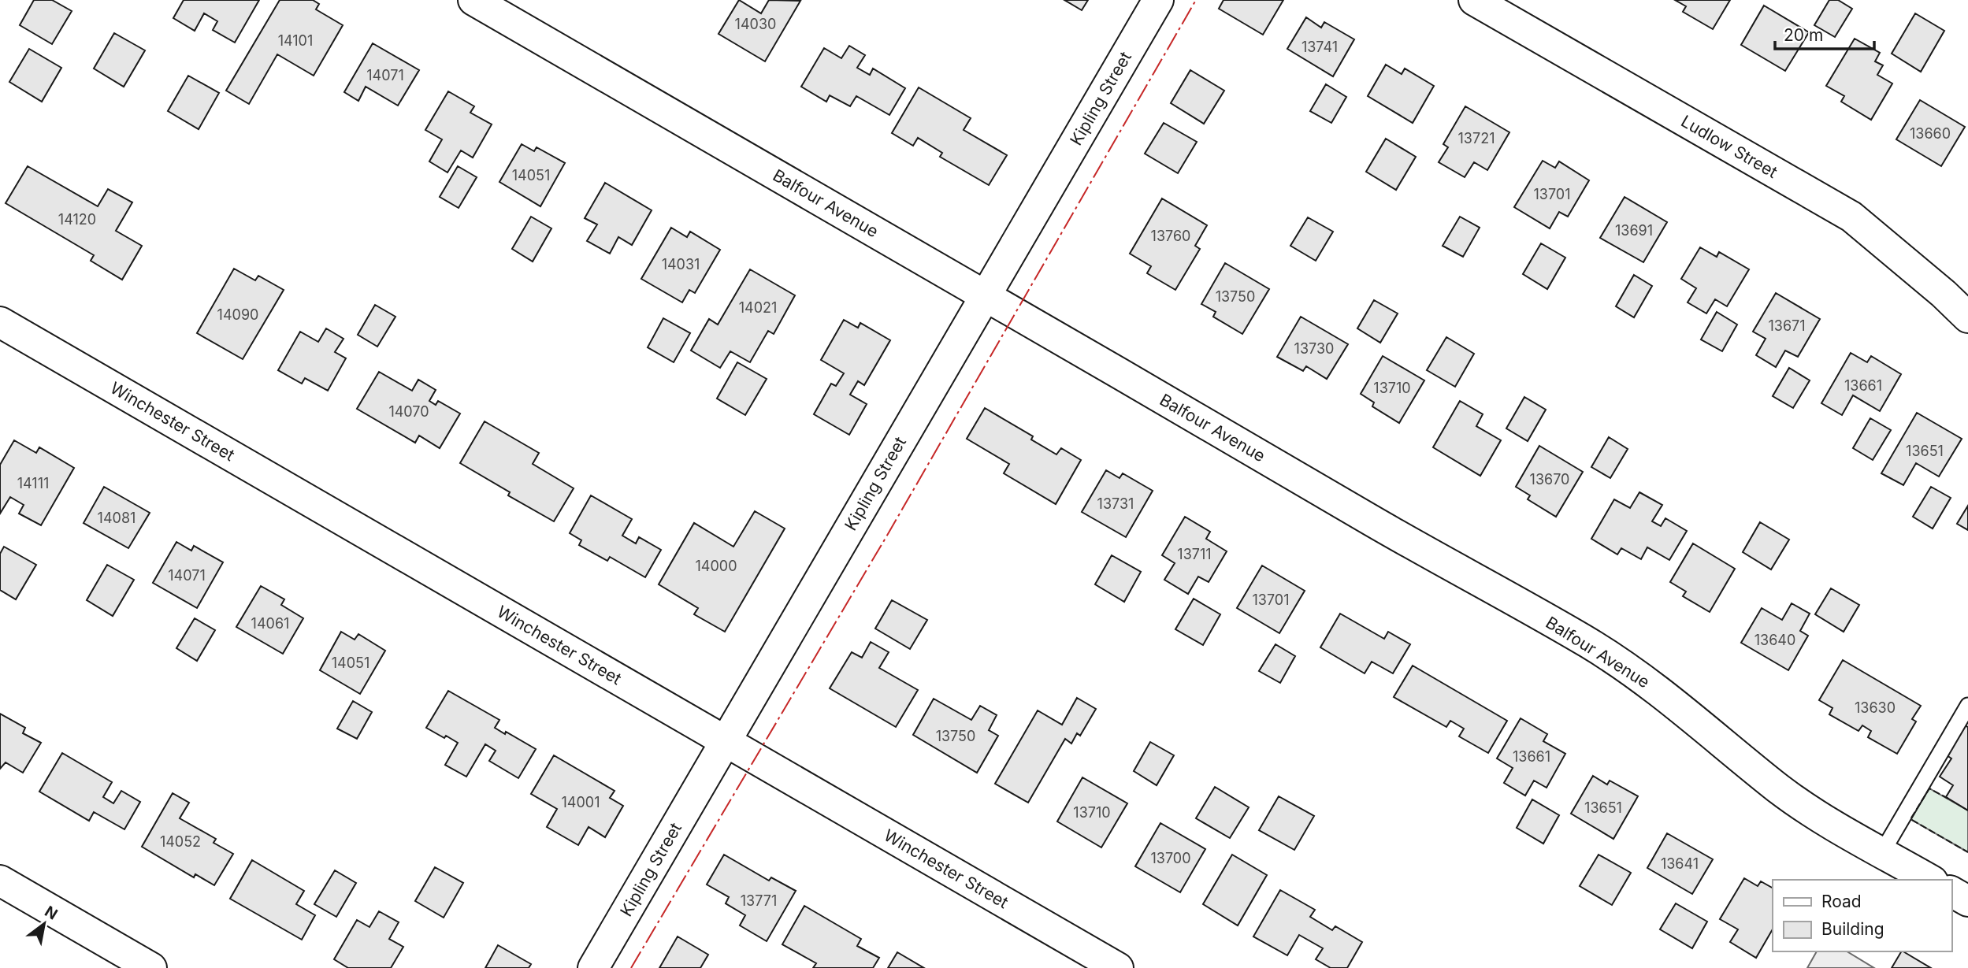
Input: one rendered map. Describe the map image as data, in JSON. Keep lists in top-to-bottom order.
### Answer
{
  "streets": {
    "street": [
      "Kipling Street",
      "Ludlow Street",
      "Balfour Avenue",
      "Winchester Street"
    ]
  },
  "crossings": [
    ["Kipling Street", "Balfour Avenue"],
    ["Kipling Street", "Winchester Street"]
  ],
  "house_numbers": [
    "14030",
    "14101",
    "13741",
    "14071",
    "13660",
    "13721",
    "14051",
    "13701",
    "14120",
    "13691",
    "13760",
    "14031",
    "13750",
    "14021",
    "14090",
    "13671",
    "13730",
    "13661",
    "13710",
    "14070",
    "13651",
    "13670",
    "14111",
    "13731",
    "14081",
    "13711",
    "14000",
    "14071",
    "13701",
    "14061",
    "13640",
    "14051",
    "13630",
    "13750",
    "13661",
    "14001",
    "13651",
    "13710",
    "14052",
    "13700",
    "13641",
    "13771"
  ],
  "legend": ["Road", "Building"],
  "scale_bar": "20 m",
  "north": "top right"
}
